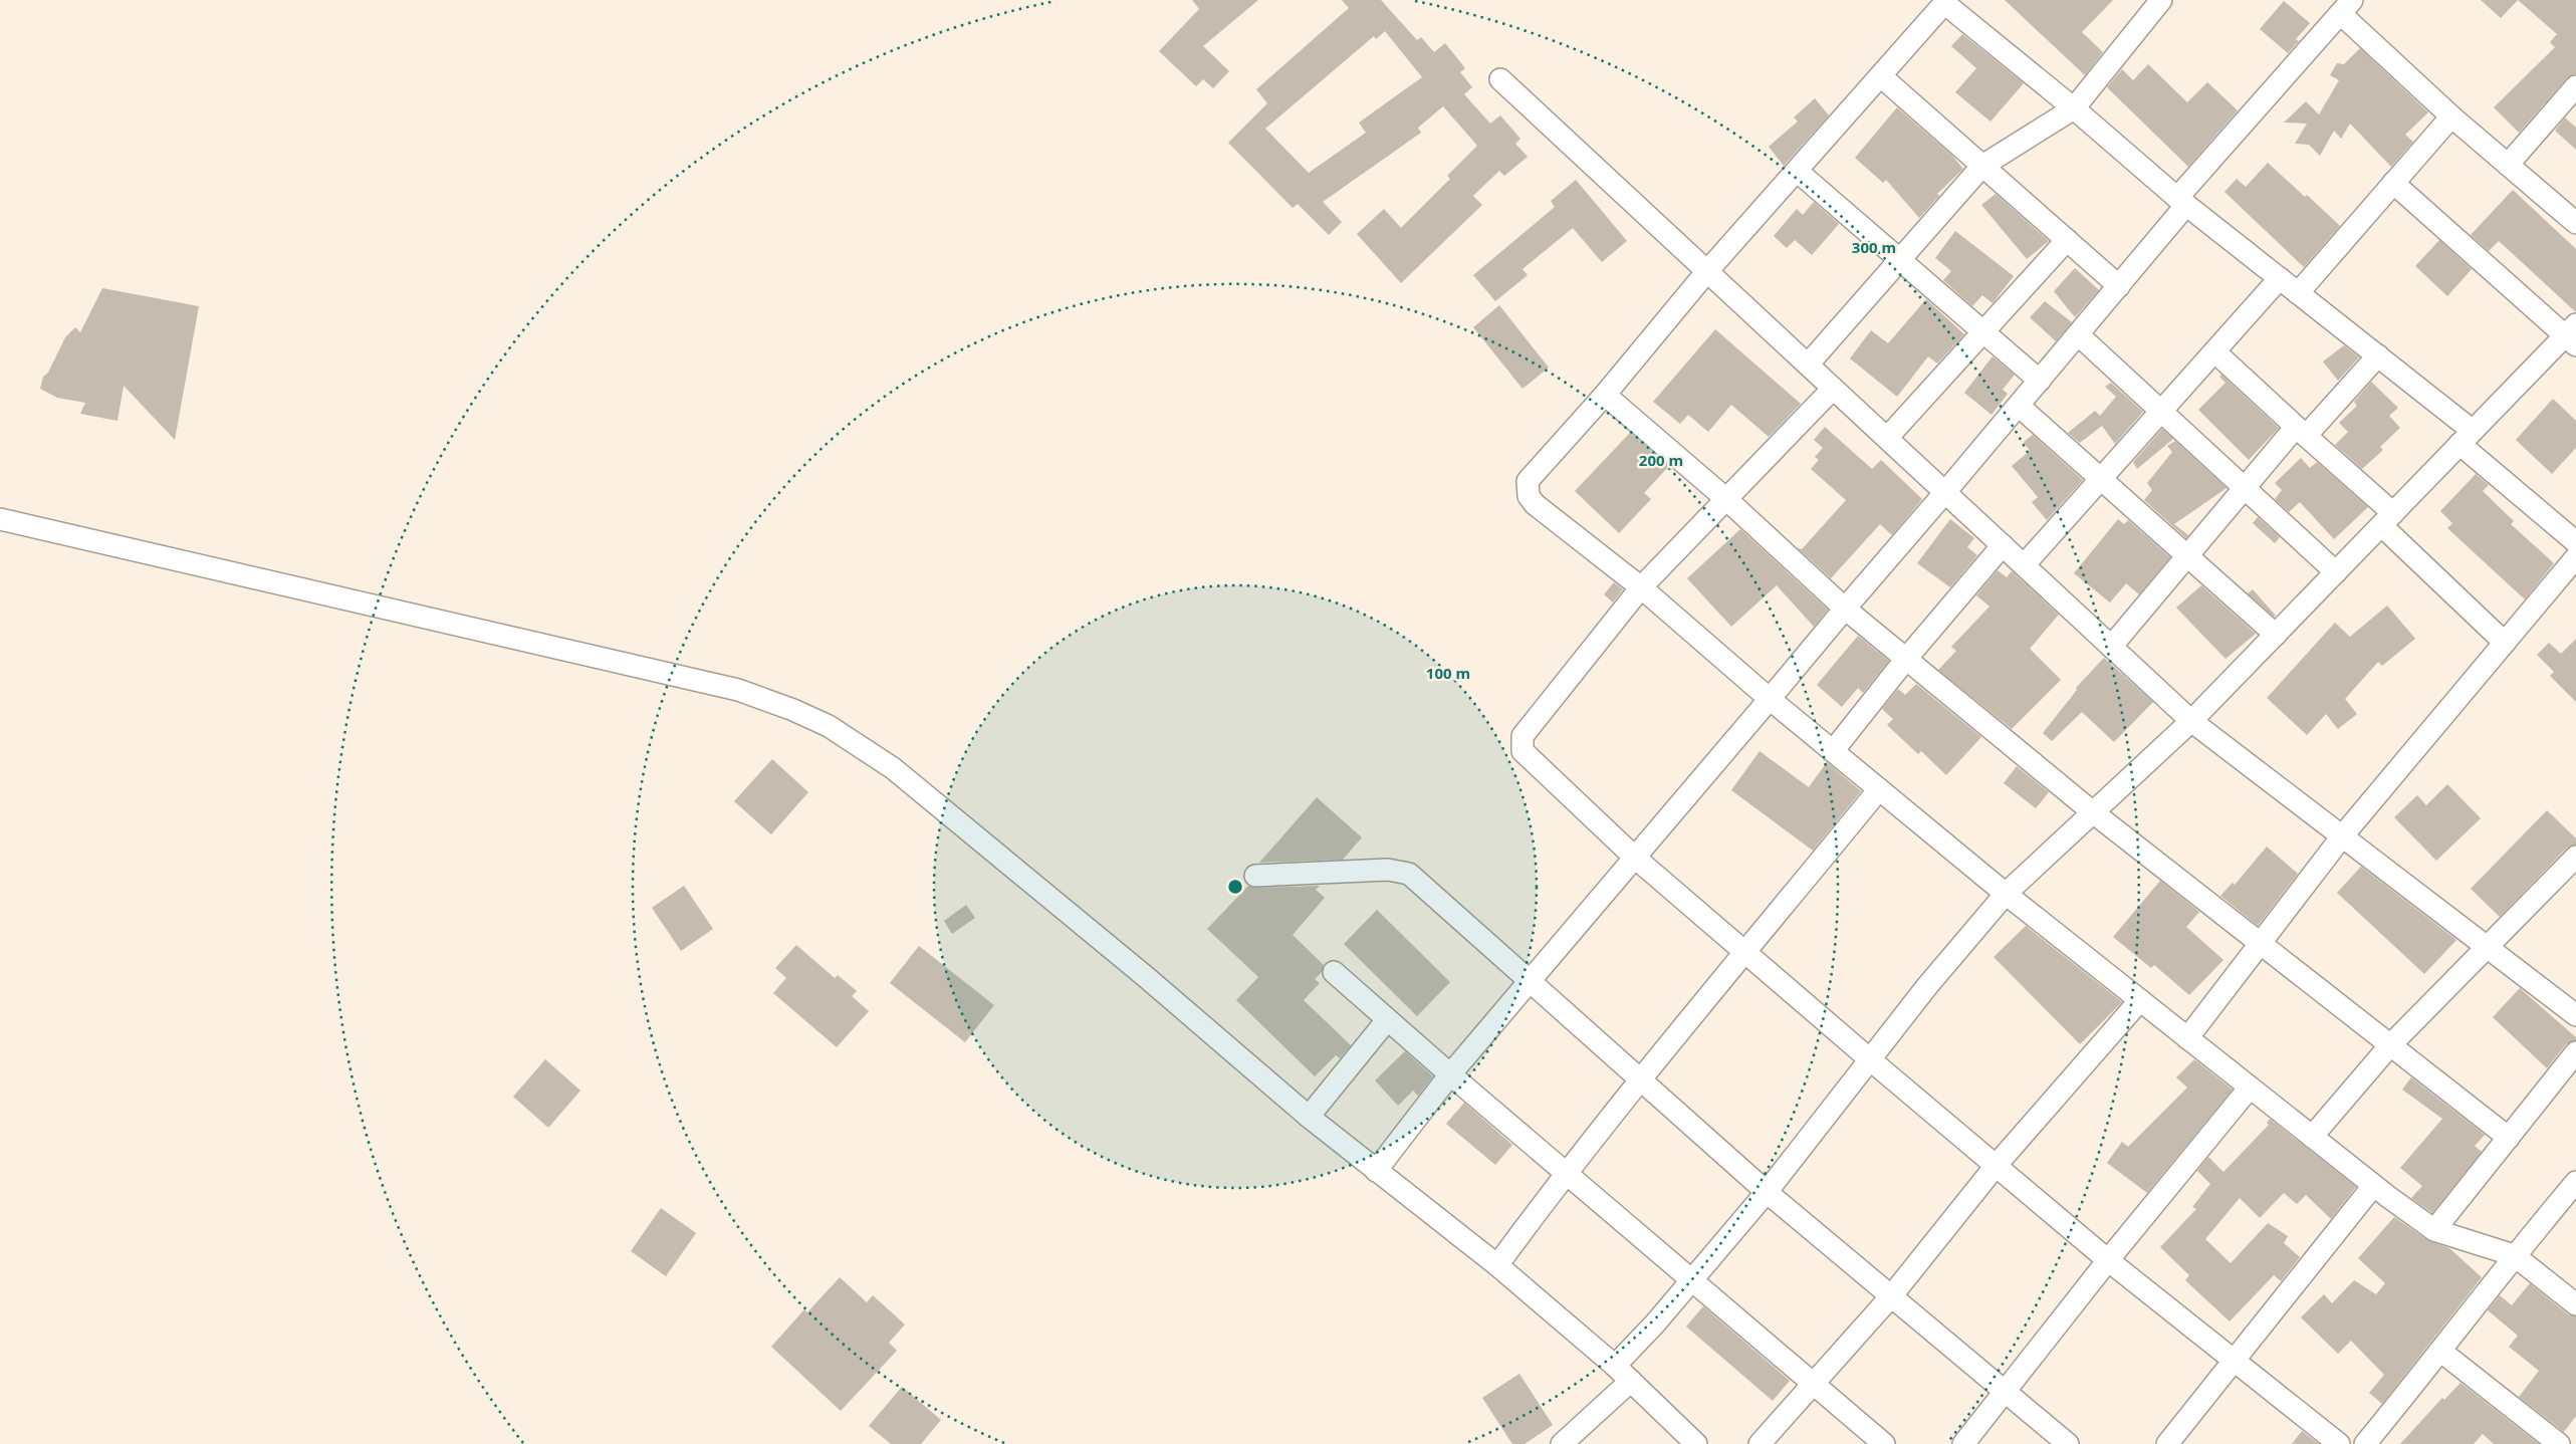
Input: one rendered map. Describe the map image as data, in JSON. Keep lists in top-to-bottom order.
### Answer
{
  "rings": ["300 m", "200 m", "100 m"]
}
